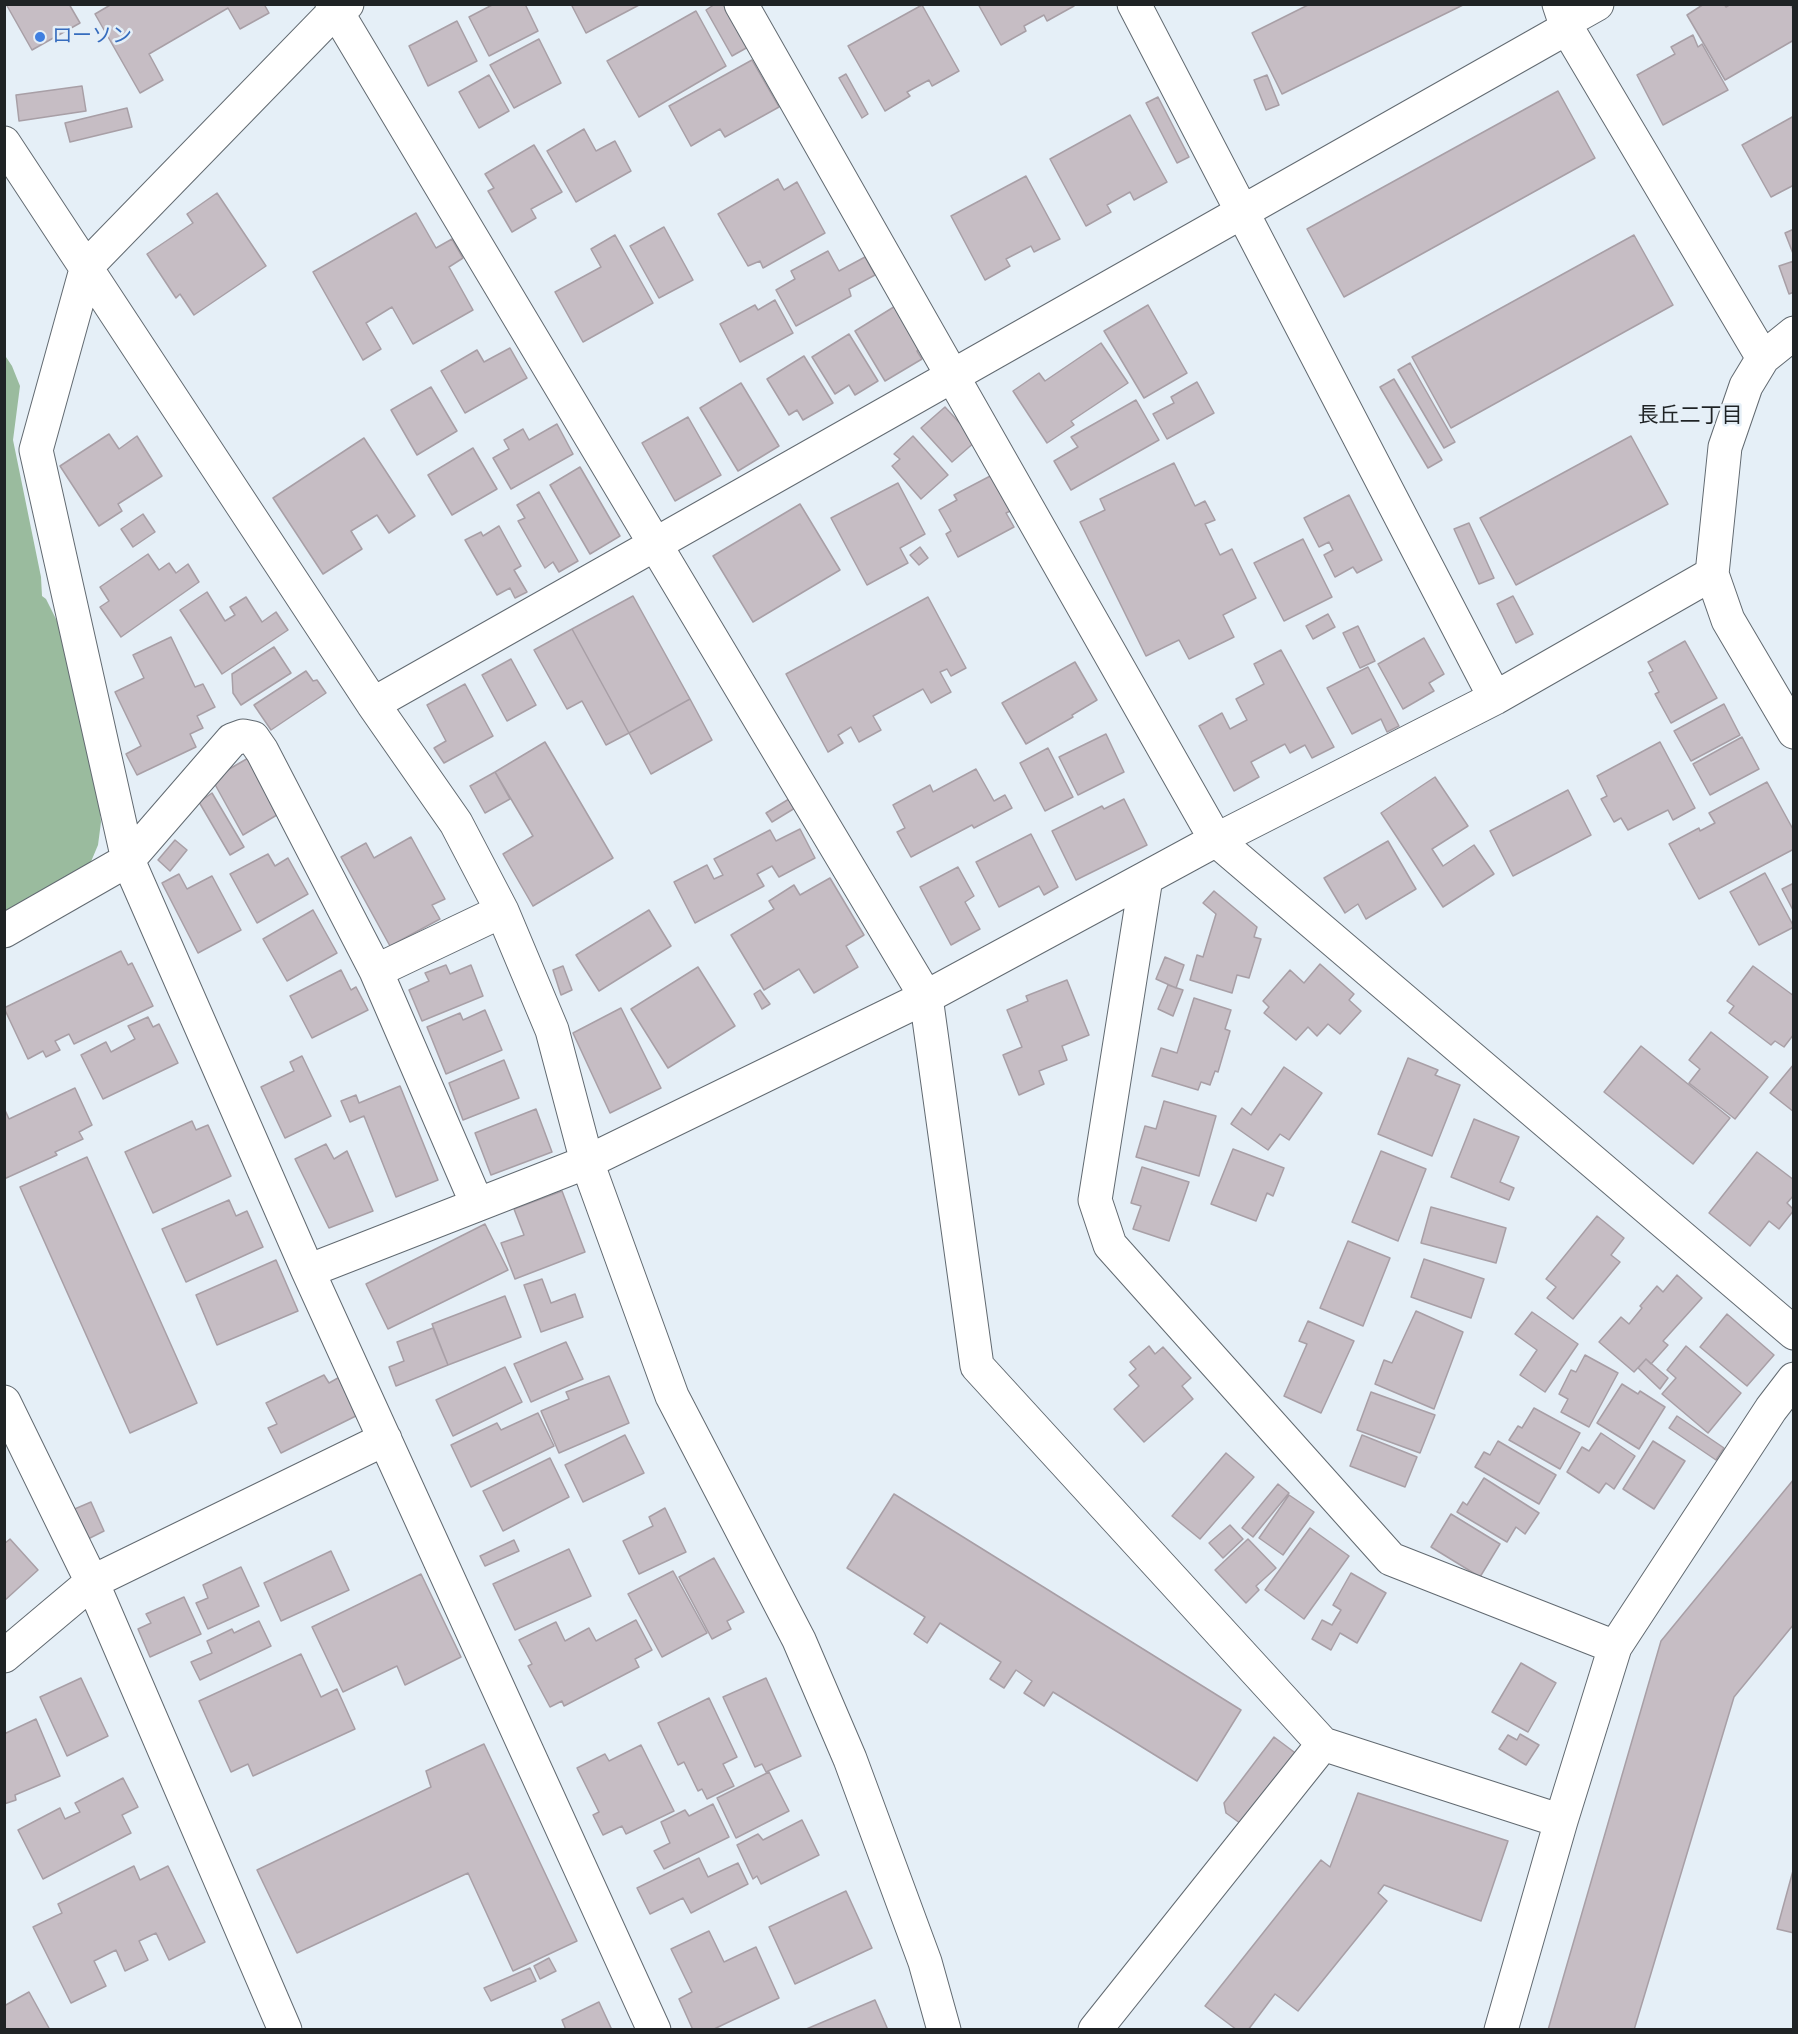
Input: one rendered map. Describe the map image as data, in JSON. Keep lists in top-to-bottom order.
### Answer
{
  "districts": ["長丘二丁目"],
  "places": ["ローソン"]
}
